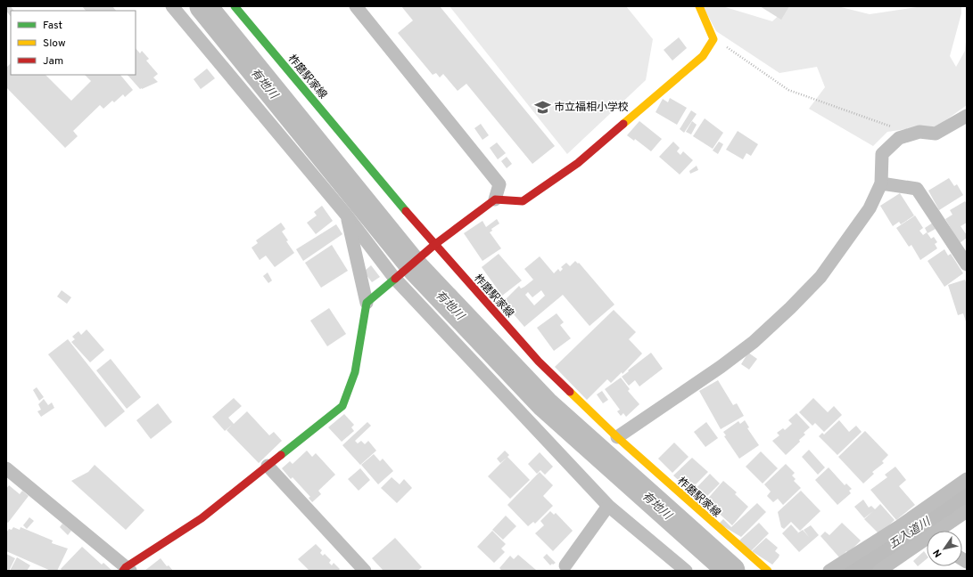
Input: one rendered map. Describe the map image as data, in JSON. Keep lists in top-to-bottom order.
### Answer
{
  "streets": {
    "street": ["柞磨駅家線"]
  },
  "water": ["有地川", "五入道川"],
  "places": {
    "school or university": ["市立福相小学校"]
  },
  "legend": ["Fast", "Slow", "Jam"],
  "north": "bottom left"
}
